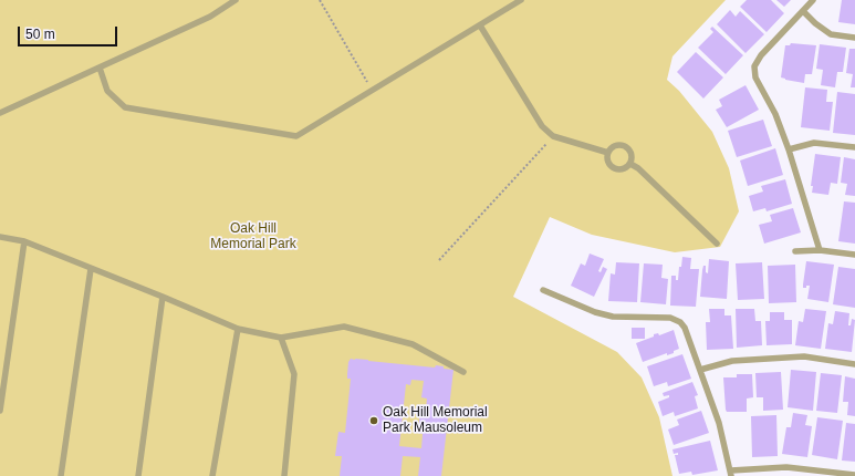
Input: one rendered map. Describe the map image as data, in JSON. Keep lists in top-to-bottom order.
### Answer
{
  "parks": ["Oak Hill Memorial Park"],
  "places": ["Oak Hill Memorial Park Mausoleum"],
  "scale_bar": "50 m"
}
